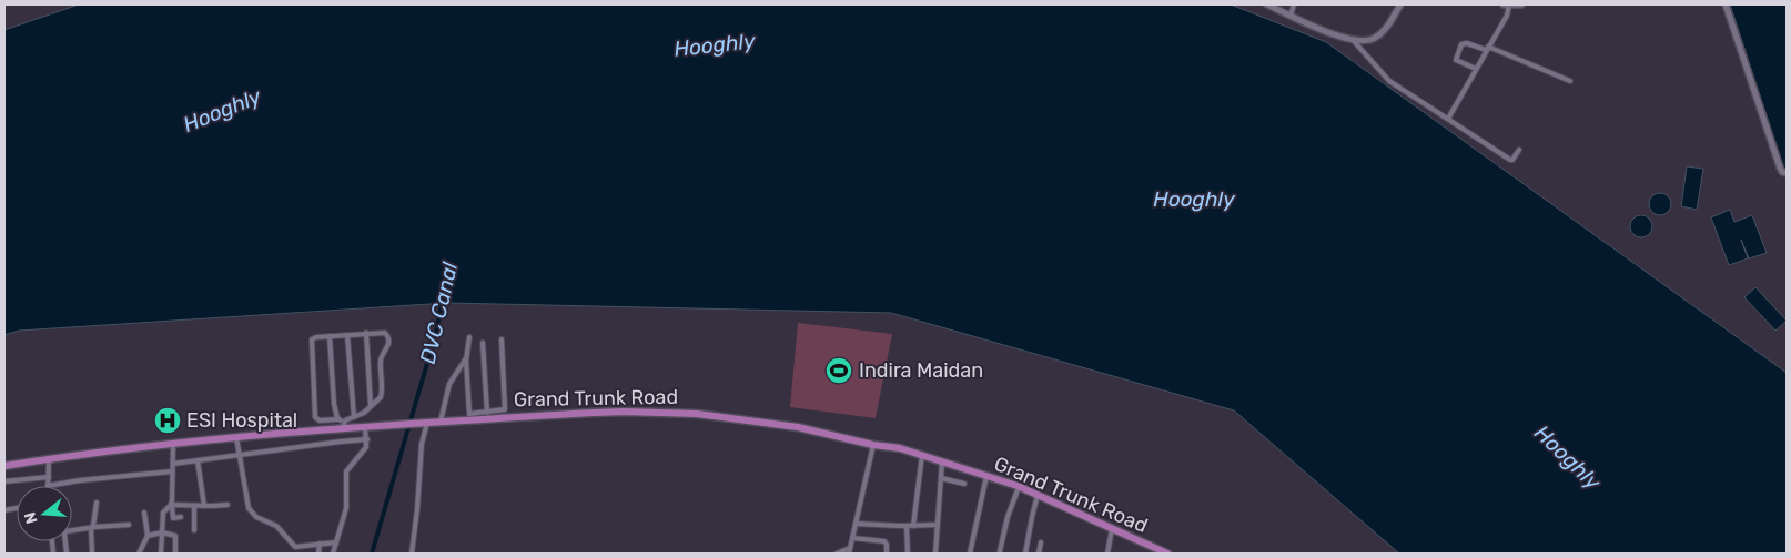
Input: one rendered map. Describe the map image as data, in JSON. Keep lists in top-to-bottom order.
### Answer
{
  "streets": {
    "main road": ["Grand Trunk Road"]
  },
  "water": ["Hooghly", "DVC Canal"],
  "places": {
    "sports": ["Indira Maidan"],
    "hospital": ["ESI Hospital"]
  },
  "north": "left"
}
